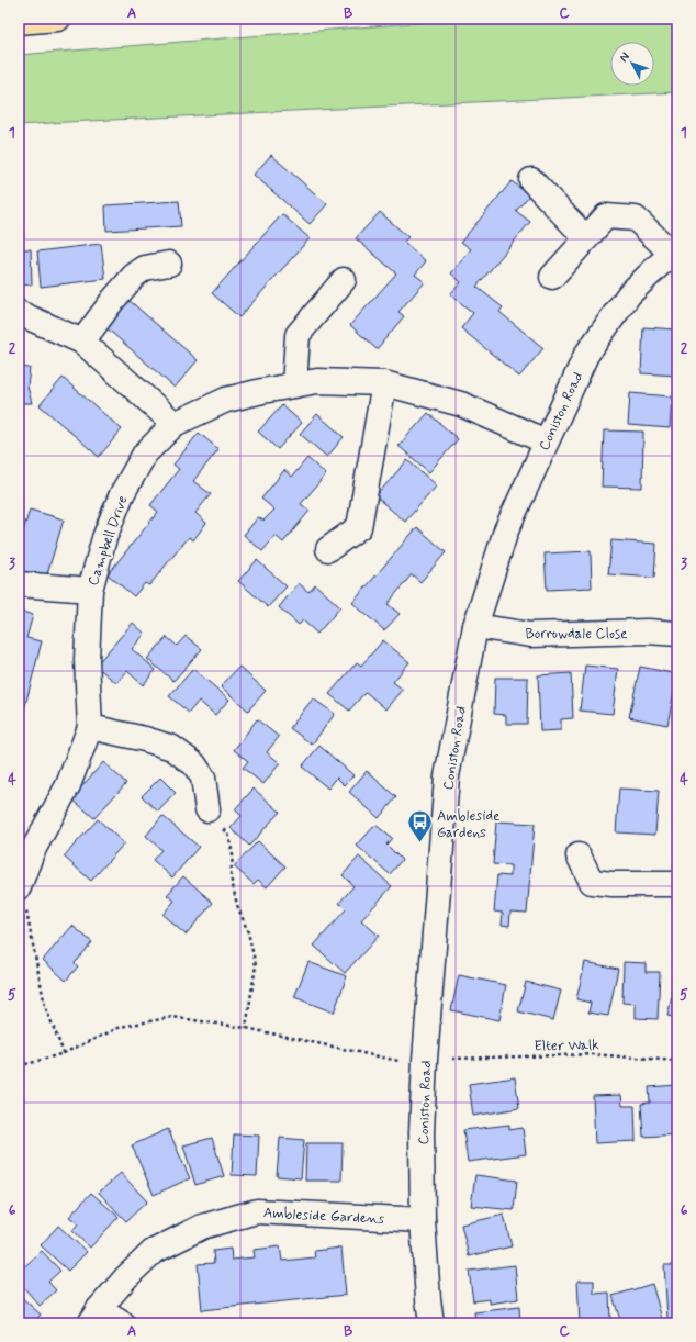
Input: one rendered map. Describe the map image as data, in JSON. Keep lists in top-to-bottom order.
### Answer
{
  "streets": {
    "street": [
      "Coniston Road",
      "Campbell Drive",
      "Borrowdale Close",
      "Ambleside Gardens"
    ],
    "path": ["Elter Walk"]
  },
  "crossings": [
    ["Coniston Road", "Campbell Drive"],
    ["Coniston Road", "Borrowdale Close"],
    ["Coniston Road", "Ambleside Gardens"]
  ],
  "places": {
    "bus stop": ["Ambleside Gardens"]
  },
  "north": "top left",
  "grid": {
    "columns": ["A", "B", "C"],
    "rows": [
      "1",
      "2",
      "3",
      "4",
      "5",
      "6"
    ]
  }
}
